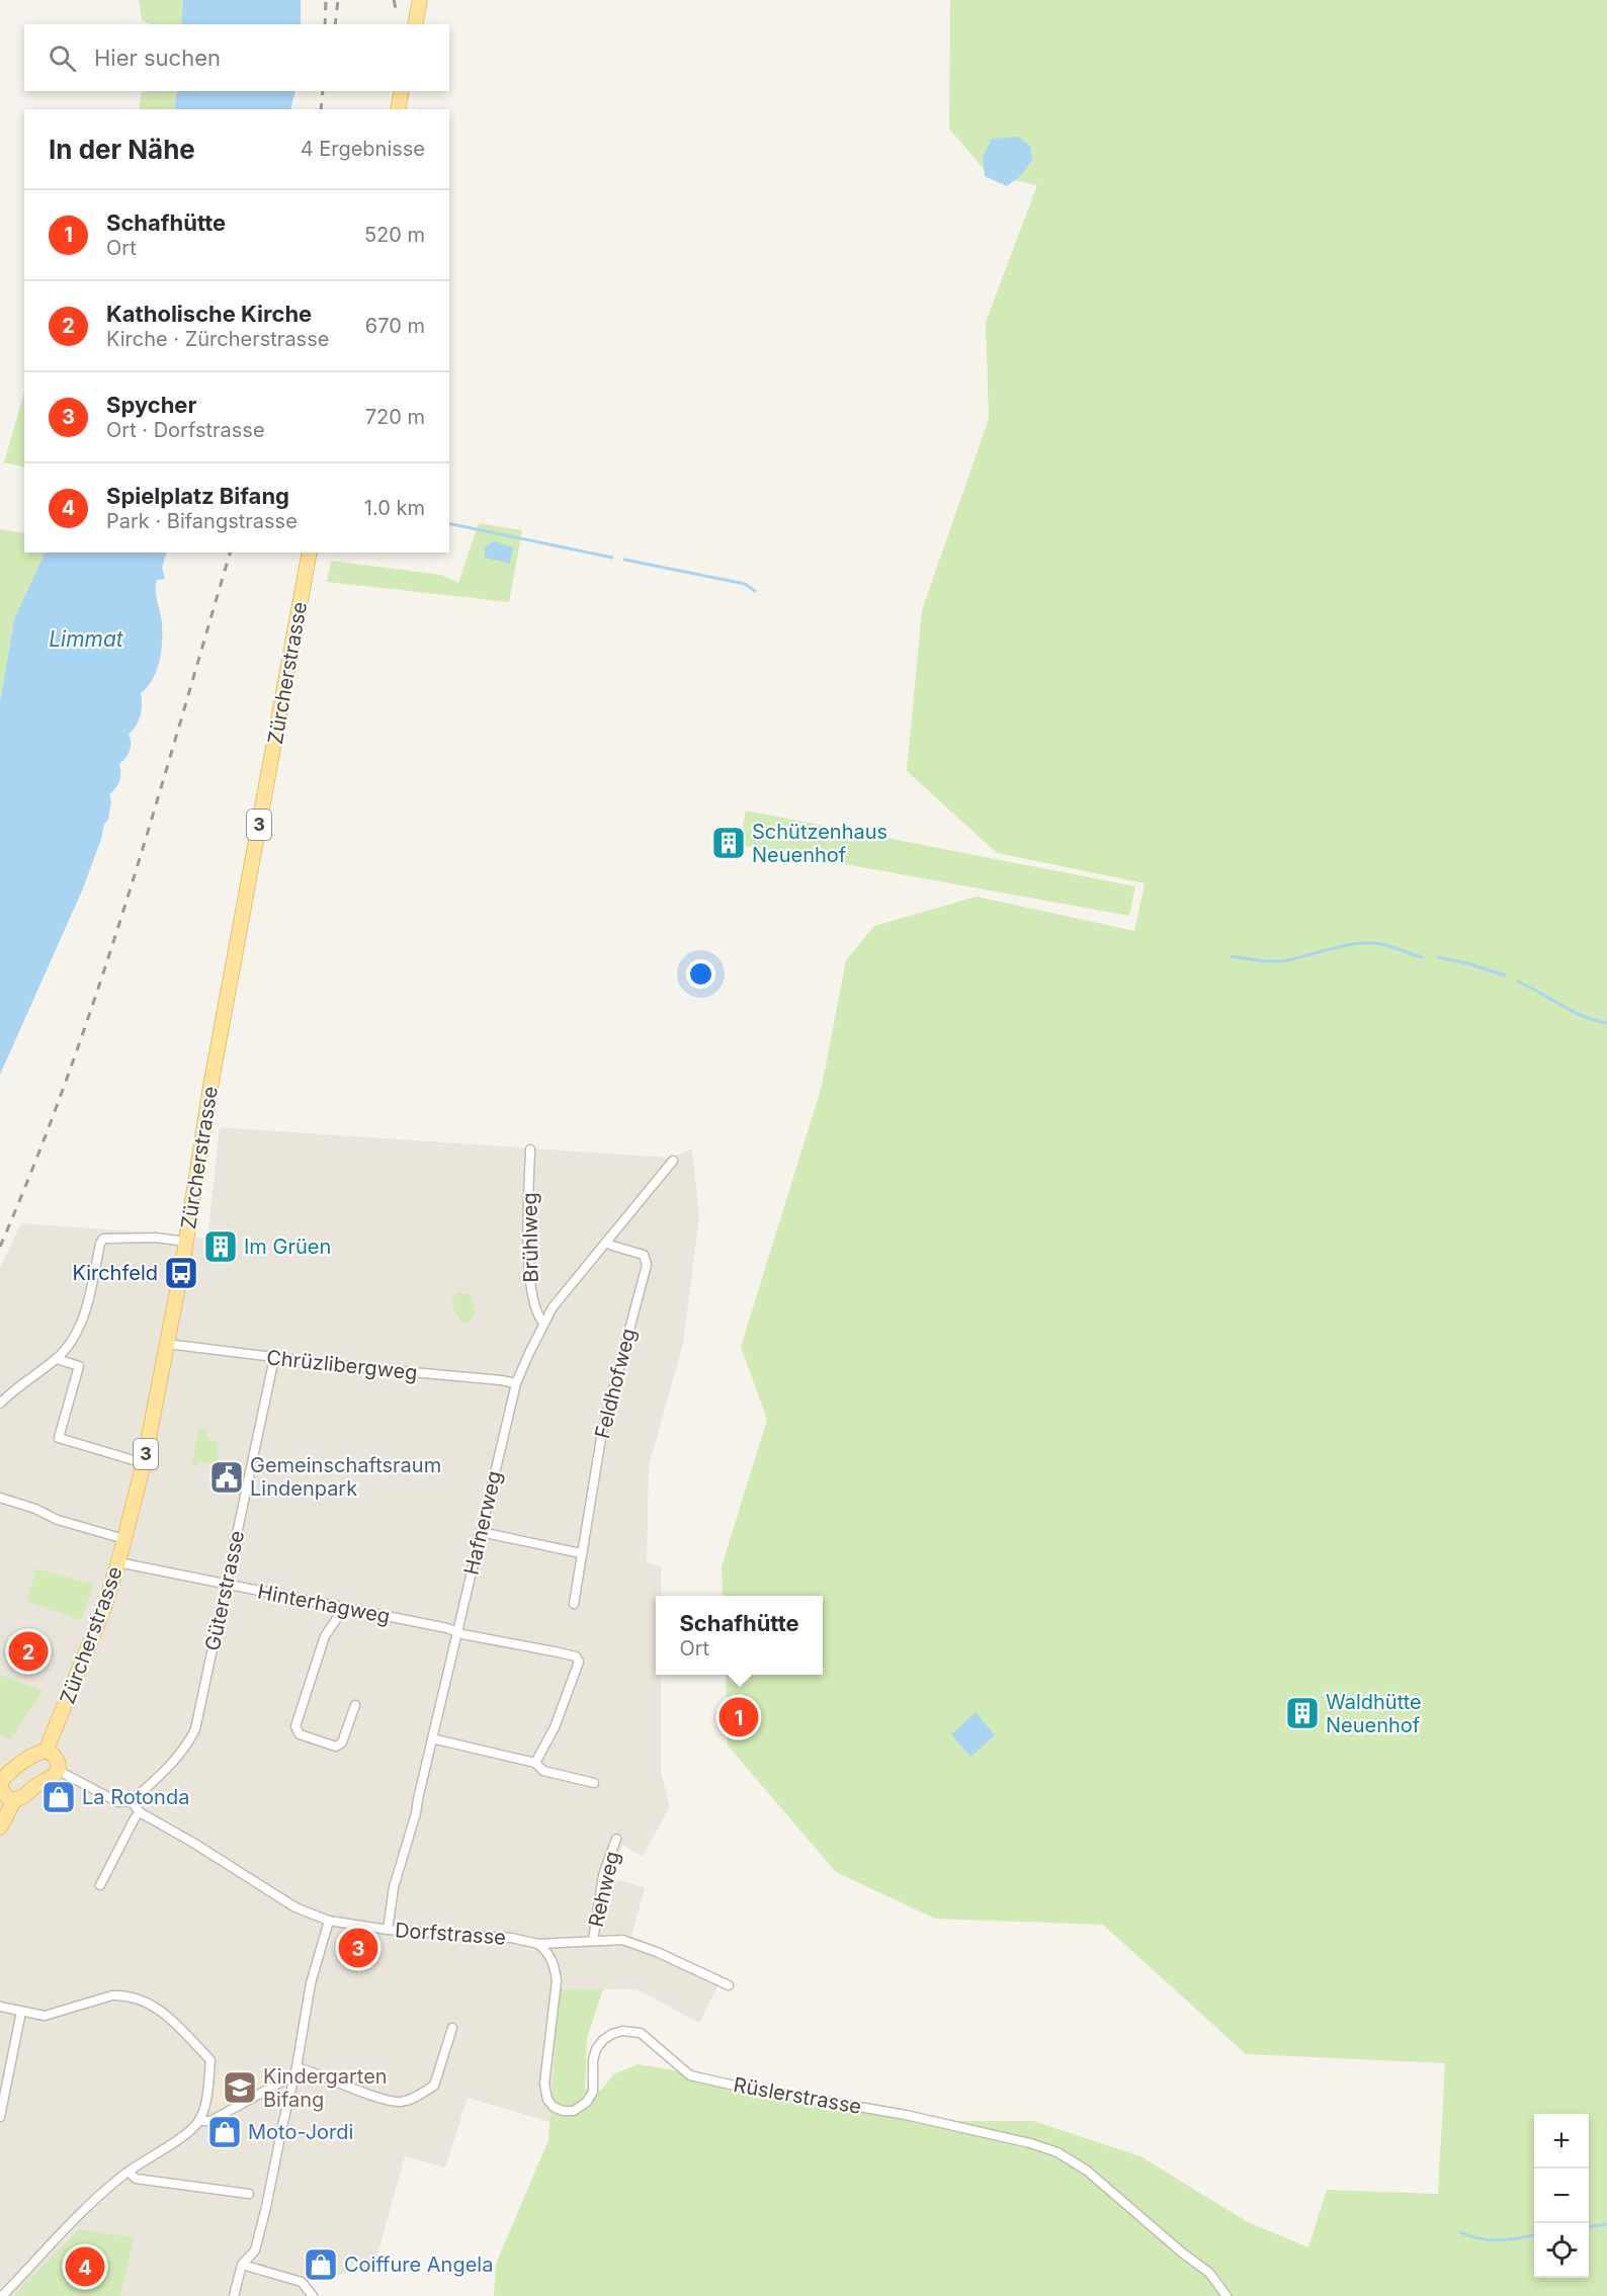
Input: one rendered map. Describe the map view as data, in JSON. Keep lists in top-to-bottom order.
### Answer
{
  "streets": {
    "main road": ["Zürcherstrasse", "3"],
    "street": [
      "Brühlweg",
      "Chrüzlibergweg",
      "Feldhofweg",
      "Hafnerweg",
      "Güterstrasse",
      "Hinterhagweg",
      "Rehweg",
      "Dorfstrasse",
      "Rüslerstrasse"
    ]
  },
  "crossings": [
    ["Zürcherstrasse", "Chrüzlibergweg"],
    ["Zürcherstrasse", "Hinterhagweg"],
    ["Brühlweg", "Hafnerweg"],
    ["Chrüzlibergweg", "Hafnerweg"],
    ["Chrüzlibergweg", "Güterstrasse"],
    ["Feldhofweg", "Hafnerweg"],
    ["Hafnerweg", "Hinterhagweg"],
    ["Hafnerweg", "Dorfstrasse"],
    ["Güterstrasse", "Hinterhagweg"],
    ["Güterstrasse", "Dorfstrasse"],
    ["Rehweg", "Dorfstrasse"],
    ["Dorfstrasse", "Rüslerstrasse"]
  ],
  "water": ["Limmat"],
  "places": {
    "building": ["Schützenhaus Neuenhof", "Im Grüen", "Waldhütte Neuenhof"],
    "bus stop": ["Kirchfeld"],
    "public building": ["Gemeinschaftsraum Lindenpark"],
    "shop": ["La Rotonda", "Moto-Jordi", "Coiffure Angela"],
    "school or university": ["Kindergarten Bifang"]
  },
  "page": {
    "search": "Hier suchen",
    "heading": ["In der Nähe", "4 Ergebnisse"],
    "list": [
      {
        "mark": "1",
        "name": "Schafhütte",
        "note": "Ort",
        "value": "520 m"
      },
      {
        "mark": "2",
        "name": "Katholische Kirche",
        "note": "Kirche · Zürcherstrasse",
        "value": "670 m"
      },
      {
        "mark": "3",
        "name": "Spycher",
        "note": "Ort · Dorfstrasse",
        "value": "720 m"
      },
      {
        "mark": "4",
        "name": "Spielplatz Bifang",
        "note": "Park · Bifangstrasse",
        "value": "1.0 km"
      }
    ],
    "popup": ["Schafhütte", "Ort"],
    "pins": [
      "2",
      "1",
      "3",
      "4"
    ],
    "map_buttons": ["+", "−"]
  }
}
